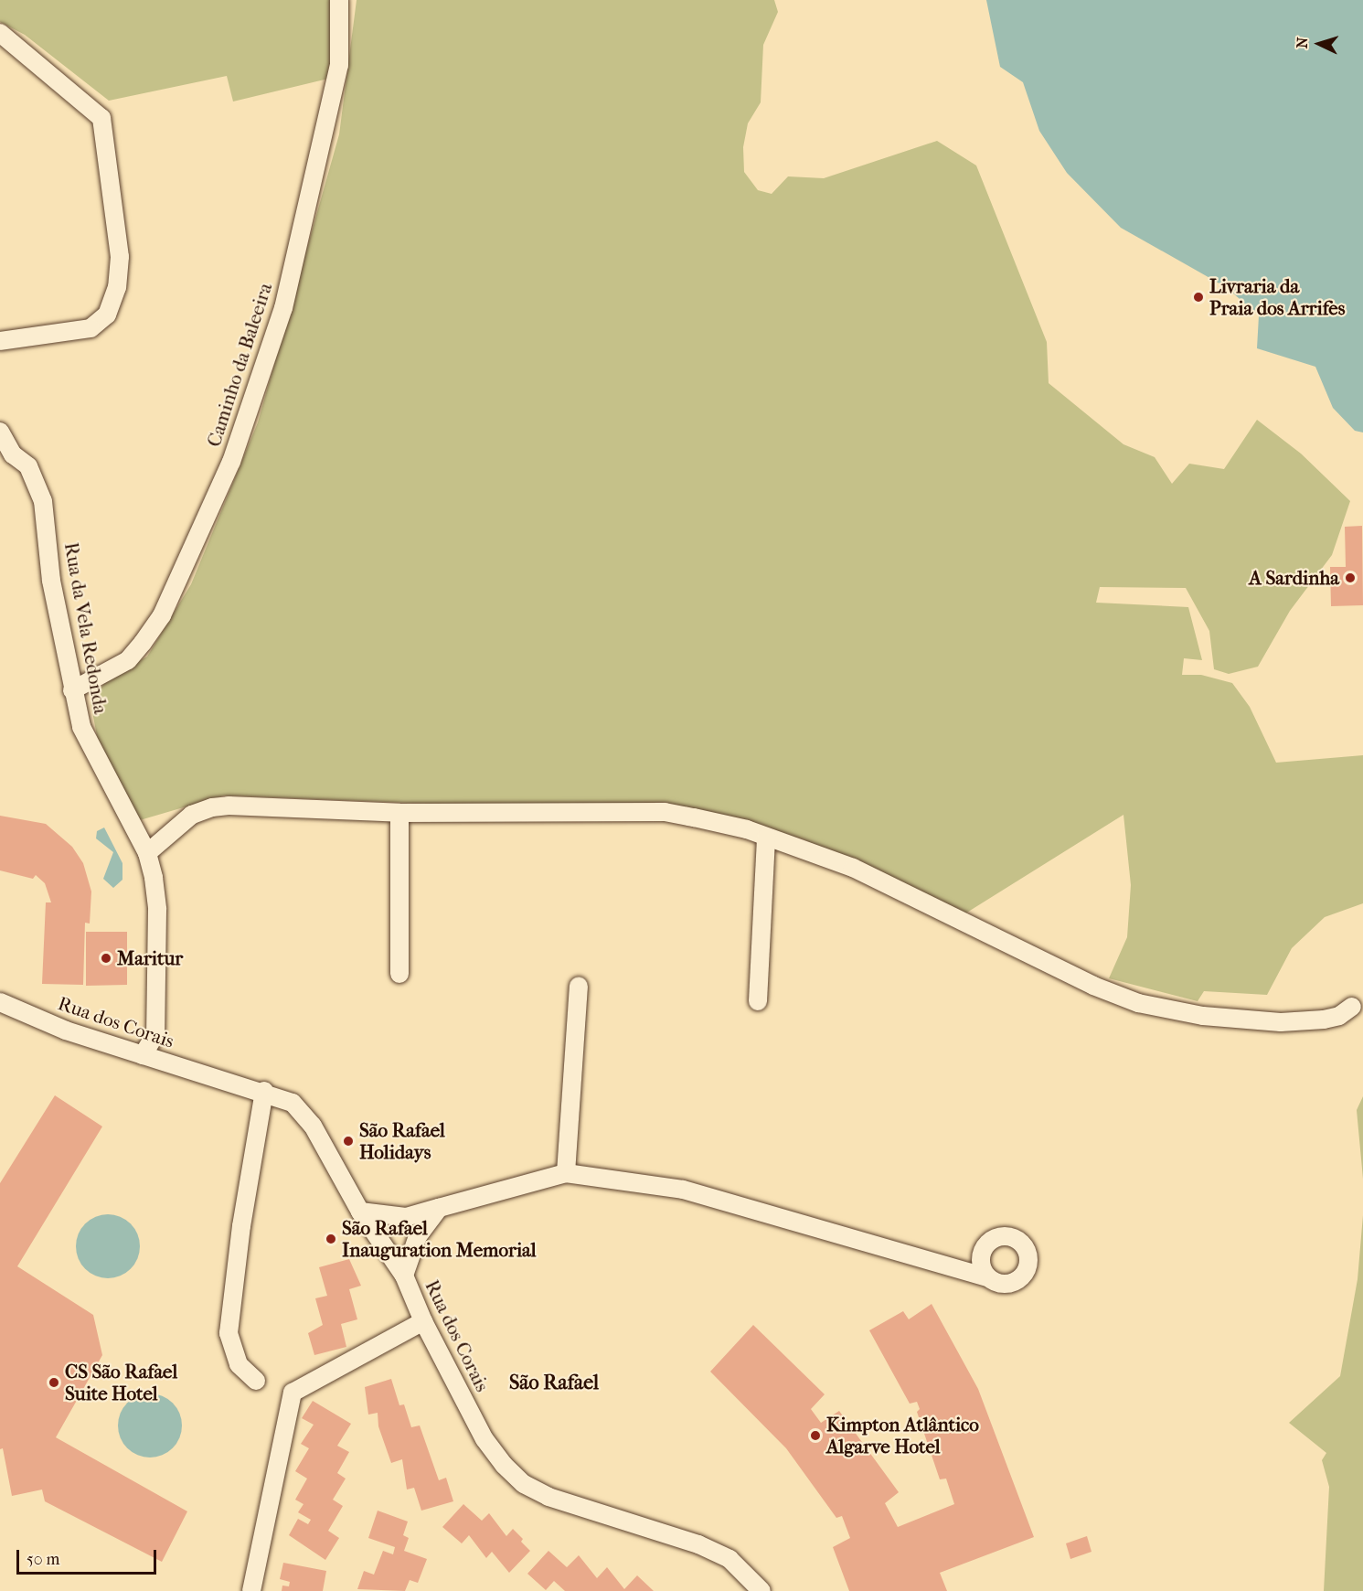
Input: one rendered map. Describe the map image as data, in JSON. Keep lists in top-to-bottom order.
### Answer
{
  "streets": {
    "street": ["Caminho da Baleeira", "Rua da Vela Redonda", "Rua dos Corais"]
  },
  "crossings": [
    ["Caminho da Baleeira", "Rua da Vela Redonda"],
    ["Rua da Vela Redonda", "Rua dos Corais"]
  ],
  "districts": ["São Rafael"],
  "places": [
    "Livraria da Praia dos Arrifes",
    "A Sardinha",
    "Maritur",
    "São Rafael Holidays",
    "São Rafael Inauguration Memorial",
    "CS São Rafael Suite Hotel",
    "Kimpton Atlântico Algarve Hotel"
  ],
  "scale_bar": "50 m",
  "north": "left"
}
